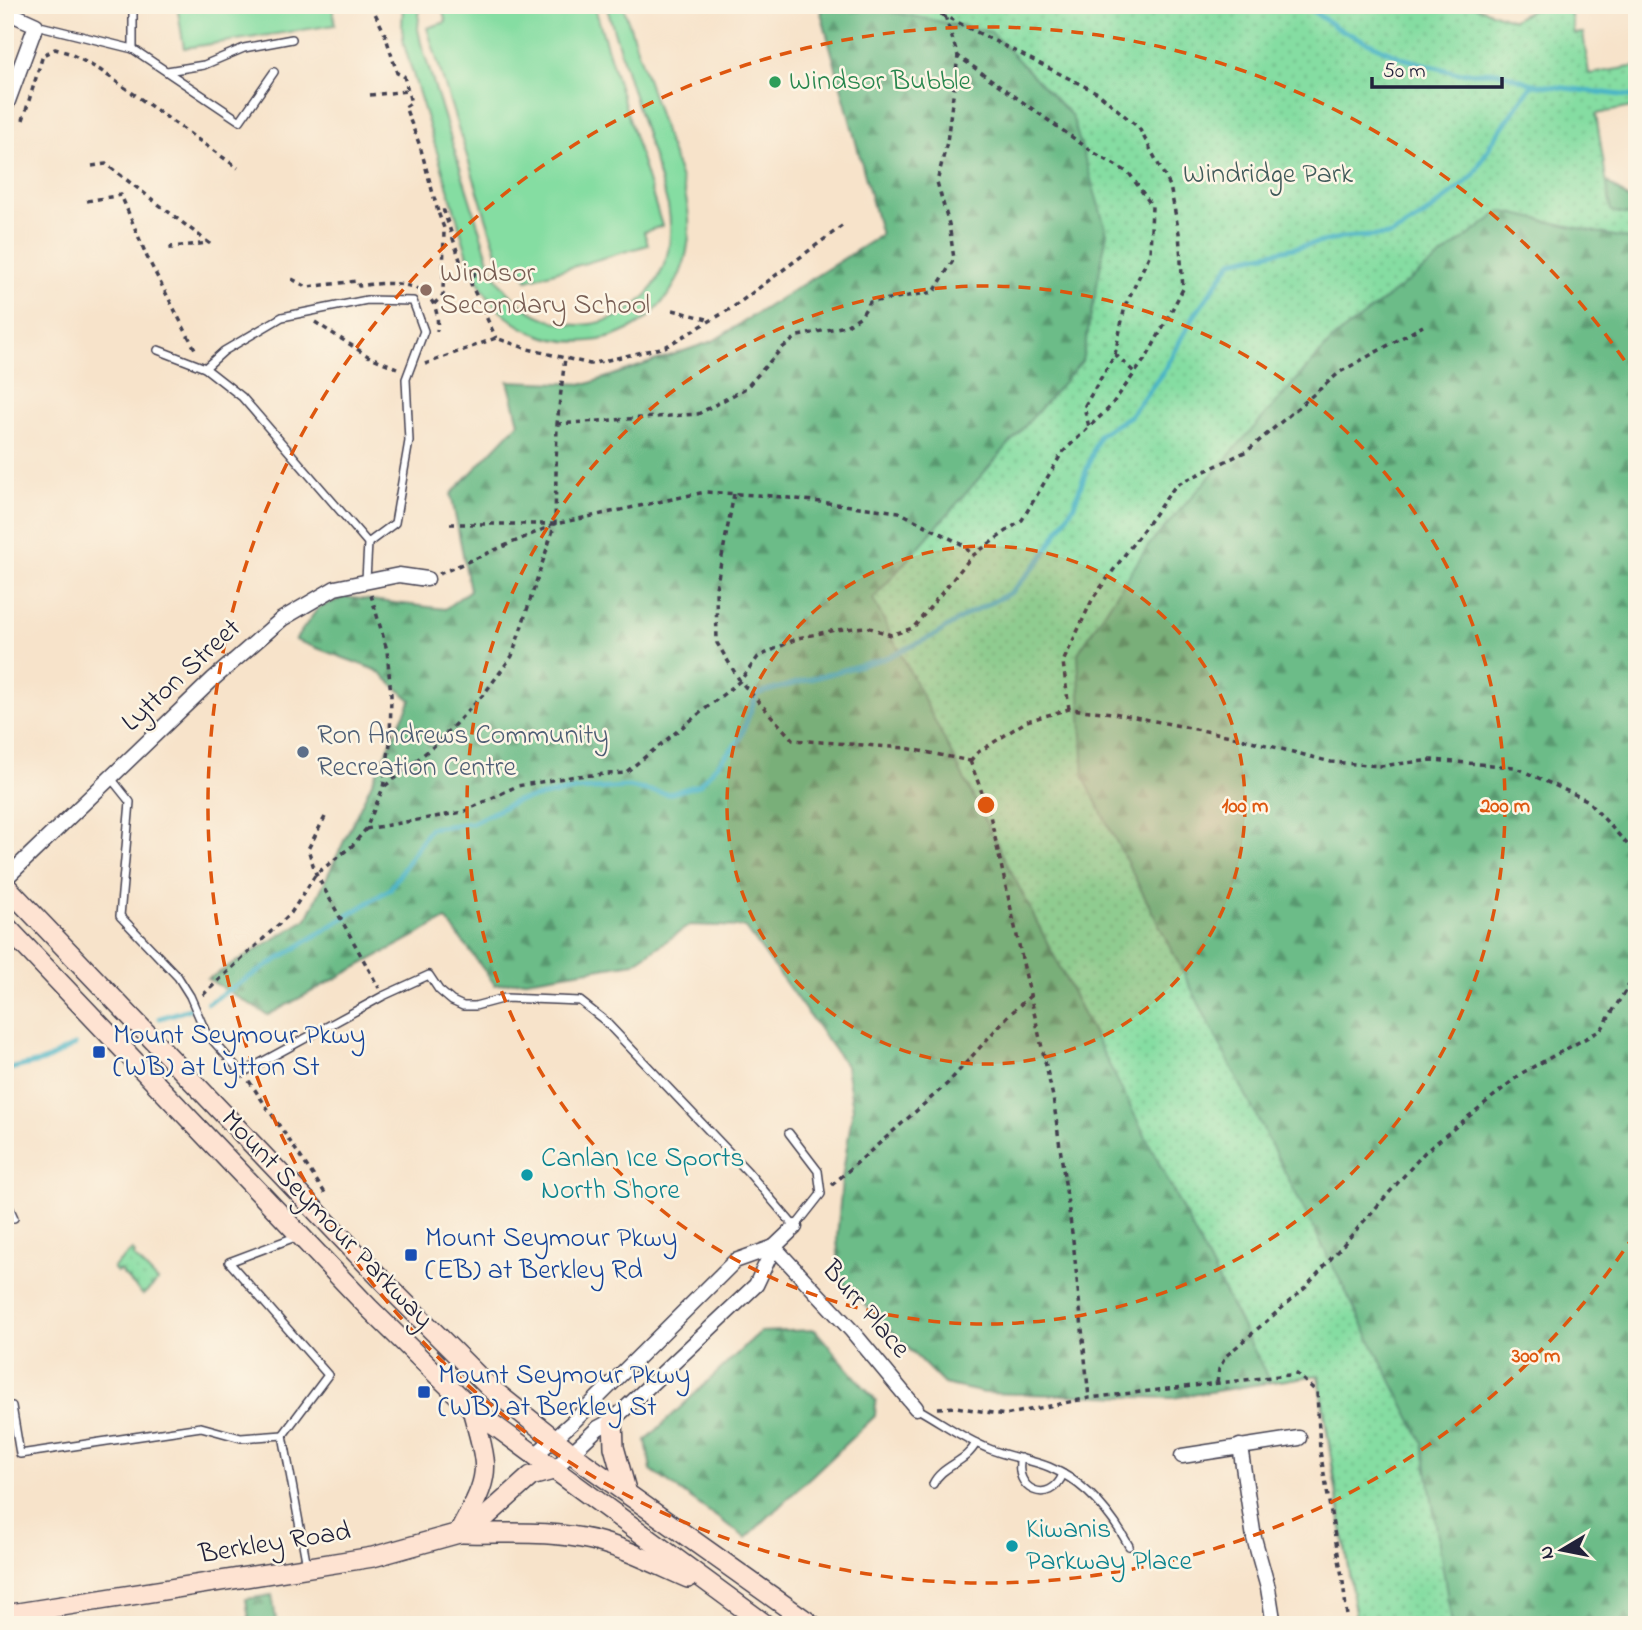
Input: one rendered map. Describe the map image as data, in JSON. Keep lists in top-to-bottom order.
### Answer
{
  "streets": {
    "main road": ["Mount Seymour Parkway", "Berkley Road"],
    "street": ["Lytton Street", "Burr Place"]
  },
  "crossings": [
    ["Mount Seymour Parkway", "Berkley Road"],
    ["Burr Place", "Berkley Road"]
  ],
  "parks": ["Windridge Park"],
  "places": {
    "other": [
      "Windsor Bubble",
      "Windsor Secondary School",
      "Ron Andrews Community Recreation Centre",
      "Canlan Ice Sports North Shore",
      "Kiwanis Parkway Place"
    ],
    "transit": ["Mount Seymour Pkwy (WB) at Lytton St", "Mount Seymour Pkwy (EB) at Berkley Rd", "Mount Seymour Pkwy (WB) at Berkley St"]
  },
  "scale_bar": "50 m",
  "north": "left",
  "rings": ["100 m", "200 m", "300 m"]
}
